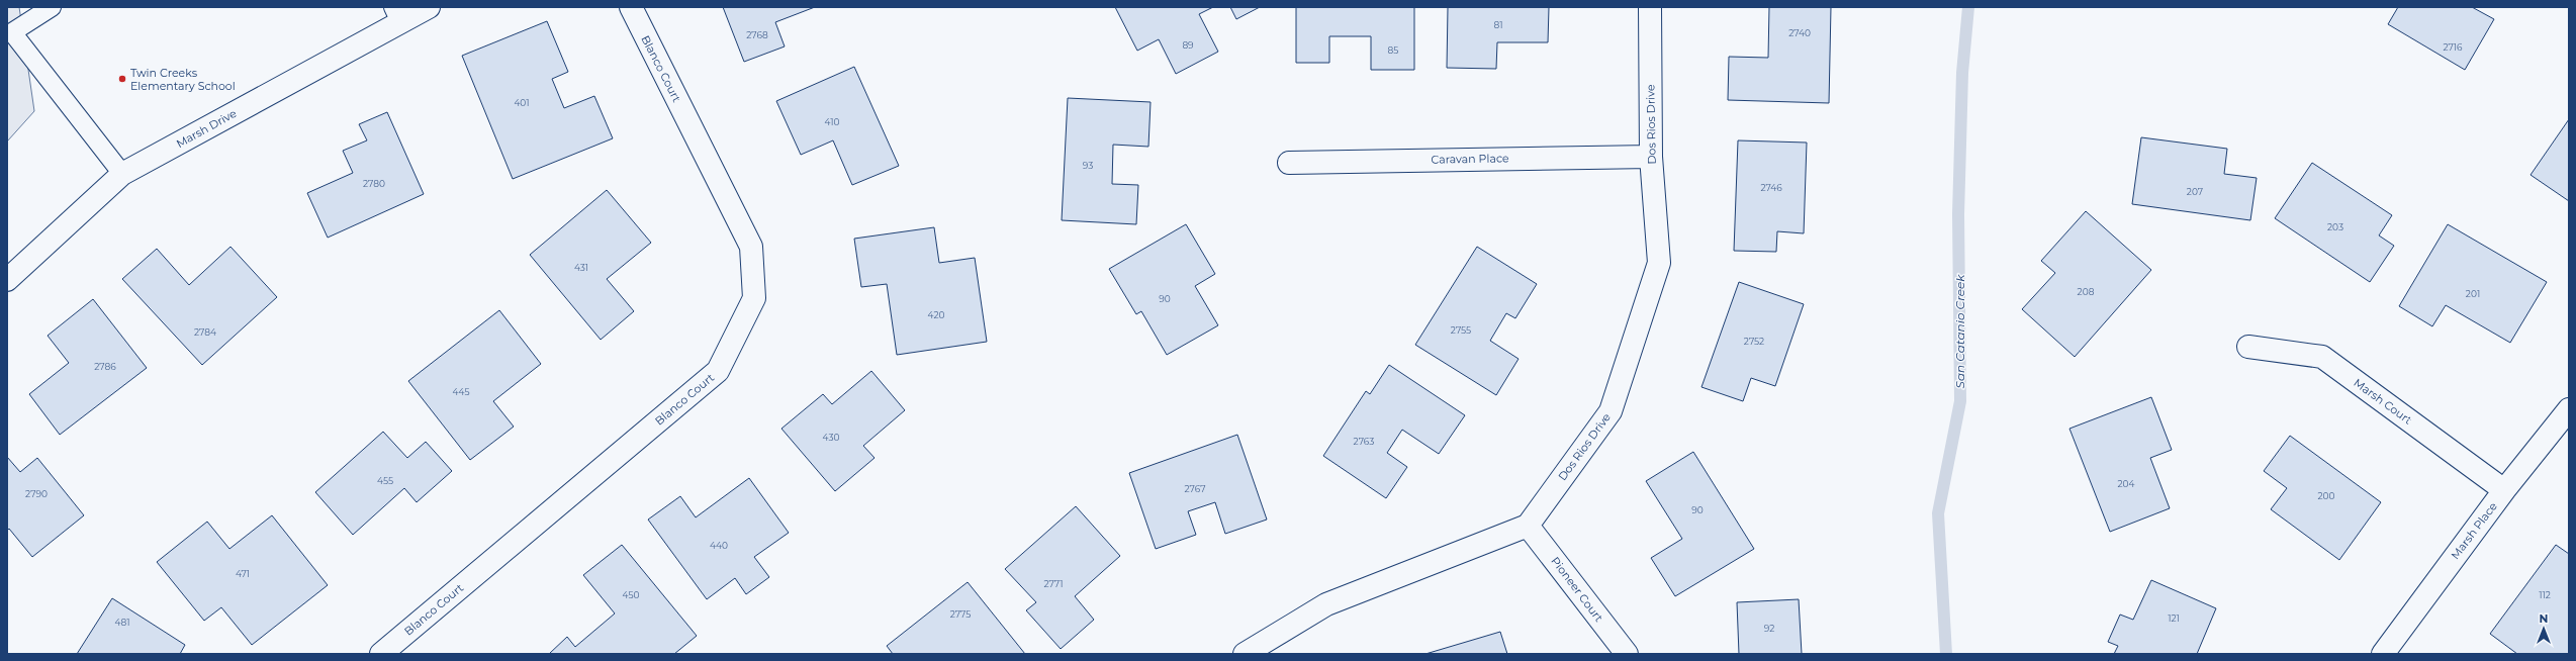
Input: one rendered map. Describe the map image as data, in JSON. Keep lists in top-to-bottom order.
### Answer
{
  "streets": {
    "street": [
      "Blanco Court",
      "Dos Rios Drive",
      "Marsh Drive",
      "Caravan Place",
      "Marsh Court",
      "Marsh Place",
      "Pioneer Court"
    ]
  },
  "crossings": [
    ["Dos Rios Drive", "Caravan Place"],
    ["Dos Rios Drive", "Pioneer Court"],
    ["Marsh Court", "Marsh Place"]
  ],
  "water": ["San Catanio Creek"],
  "places": ["Twin Creeks Elementary School"],
  "house_numbers": [
    "81",
    "2740",
    "2768",
    "89",
    "2716",
    "85",
    "401",
    "410",
    "93",
    "2780",
    "2746",
    "207",
    "203",
    "431",
    "208",
    "201",
    "90",
    "420",
    "2755",
    "2784",
    "2752",
    "2786",
    "445",
    "430",
    "2763",
    "455",
    "204",
    "2767",
    "2790",
    "200",
    "90",
    "440",
    "471",
    "2771",
    "450",
    "112",
    "2775",
    "121",
    "481",
    "92"
  ],
  "north": "top"
}
